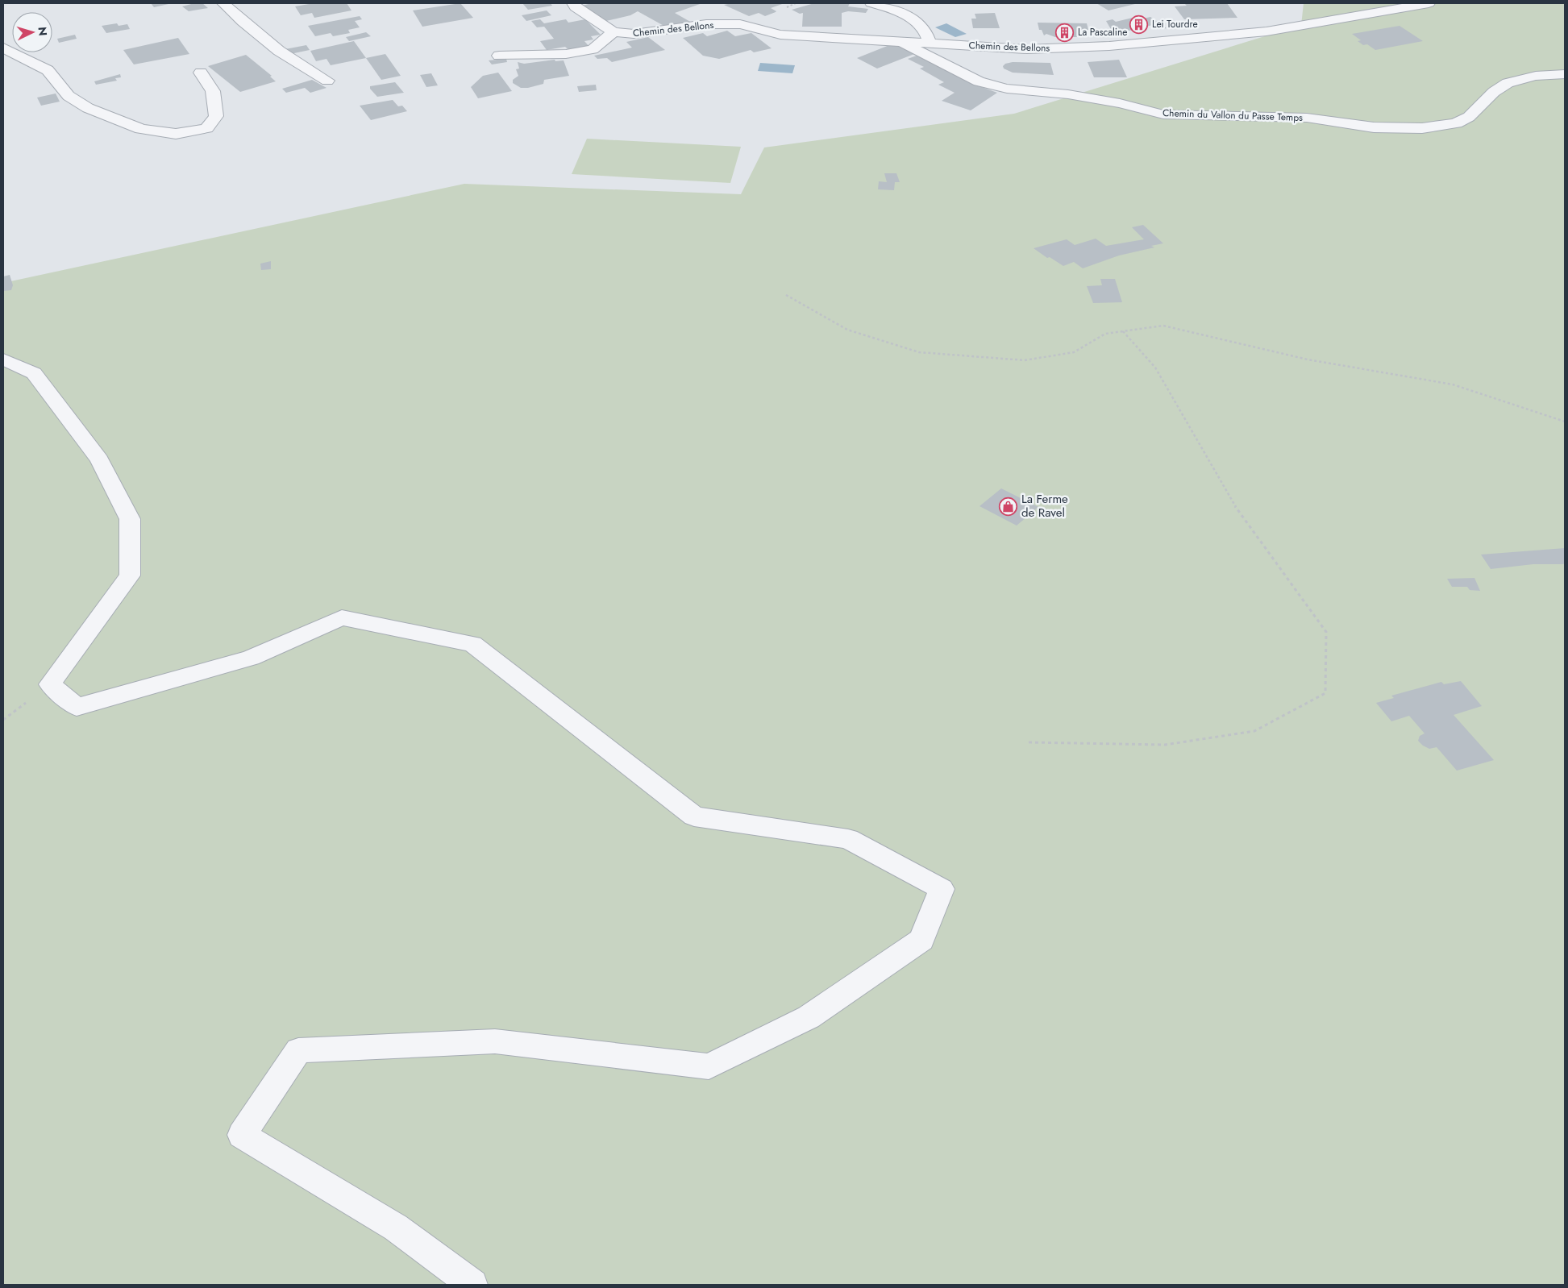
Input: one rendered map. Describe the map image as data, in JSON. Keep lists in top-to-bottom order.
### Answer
{
  "streets": {
    "street": ["Chemin des Bellons", "Chemin du Vallon du Passe Temps"]
  },
  "crossings": [
    ["Chemin des Bellons", "Chemin du Vallon du Passe Temps"]
  ],
  "places": {
    "building": ["Lei Tourdre", "La Pascaline"],
    "shop": ["La Ferme de Ravel"]
  },
  "north": "right"
}
